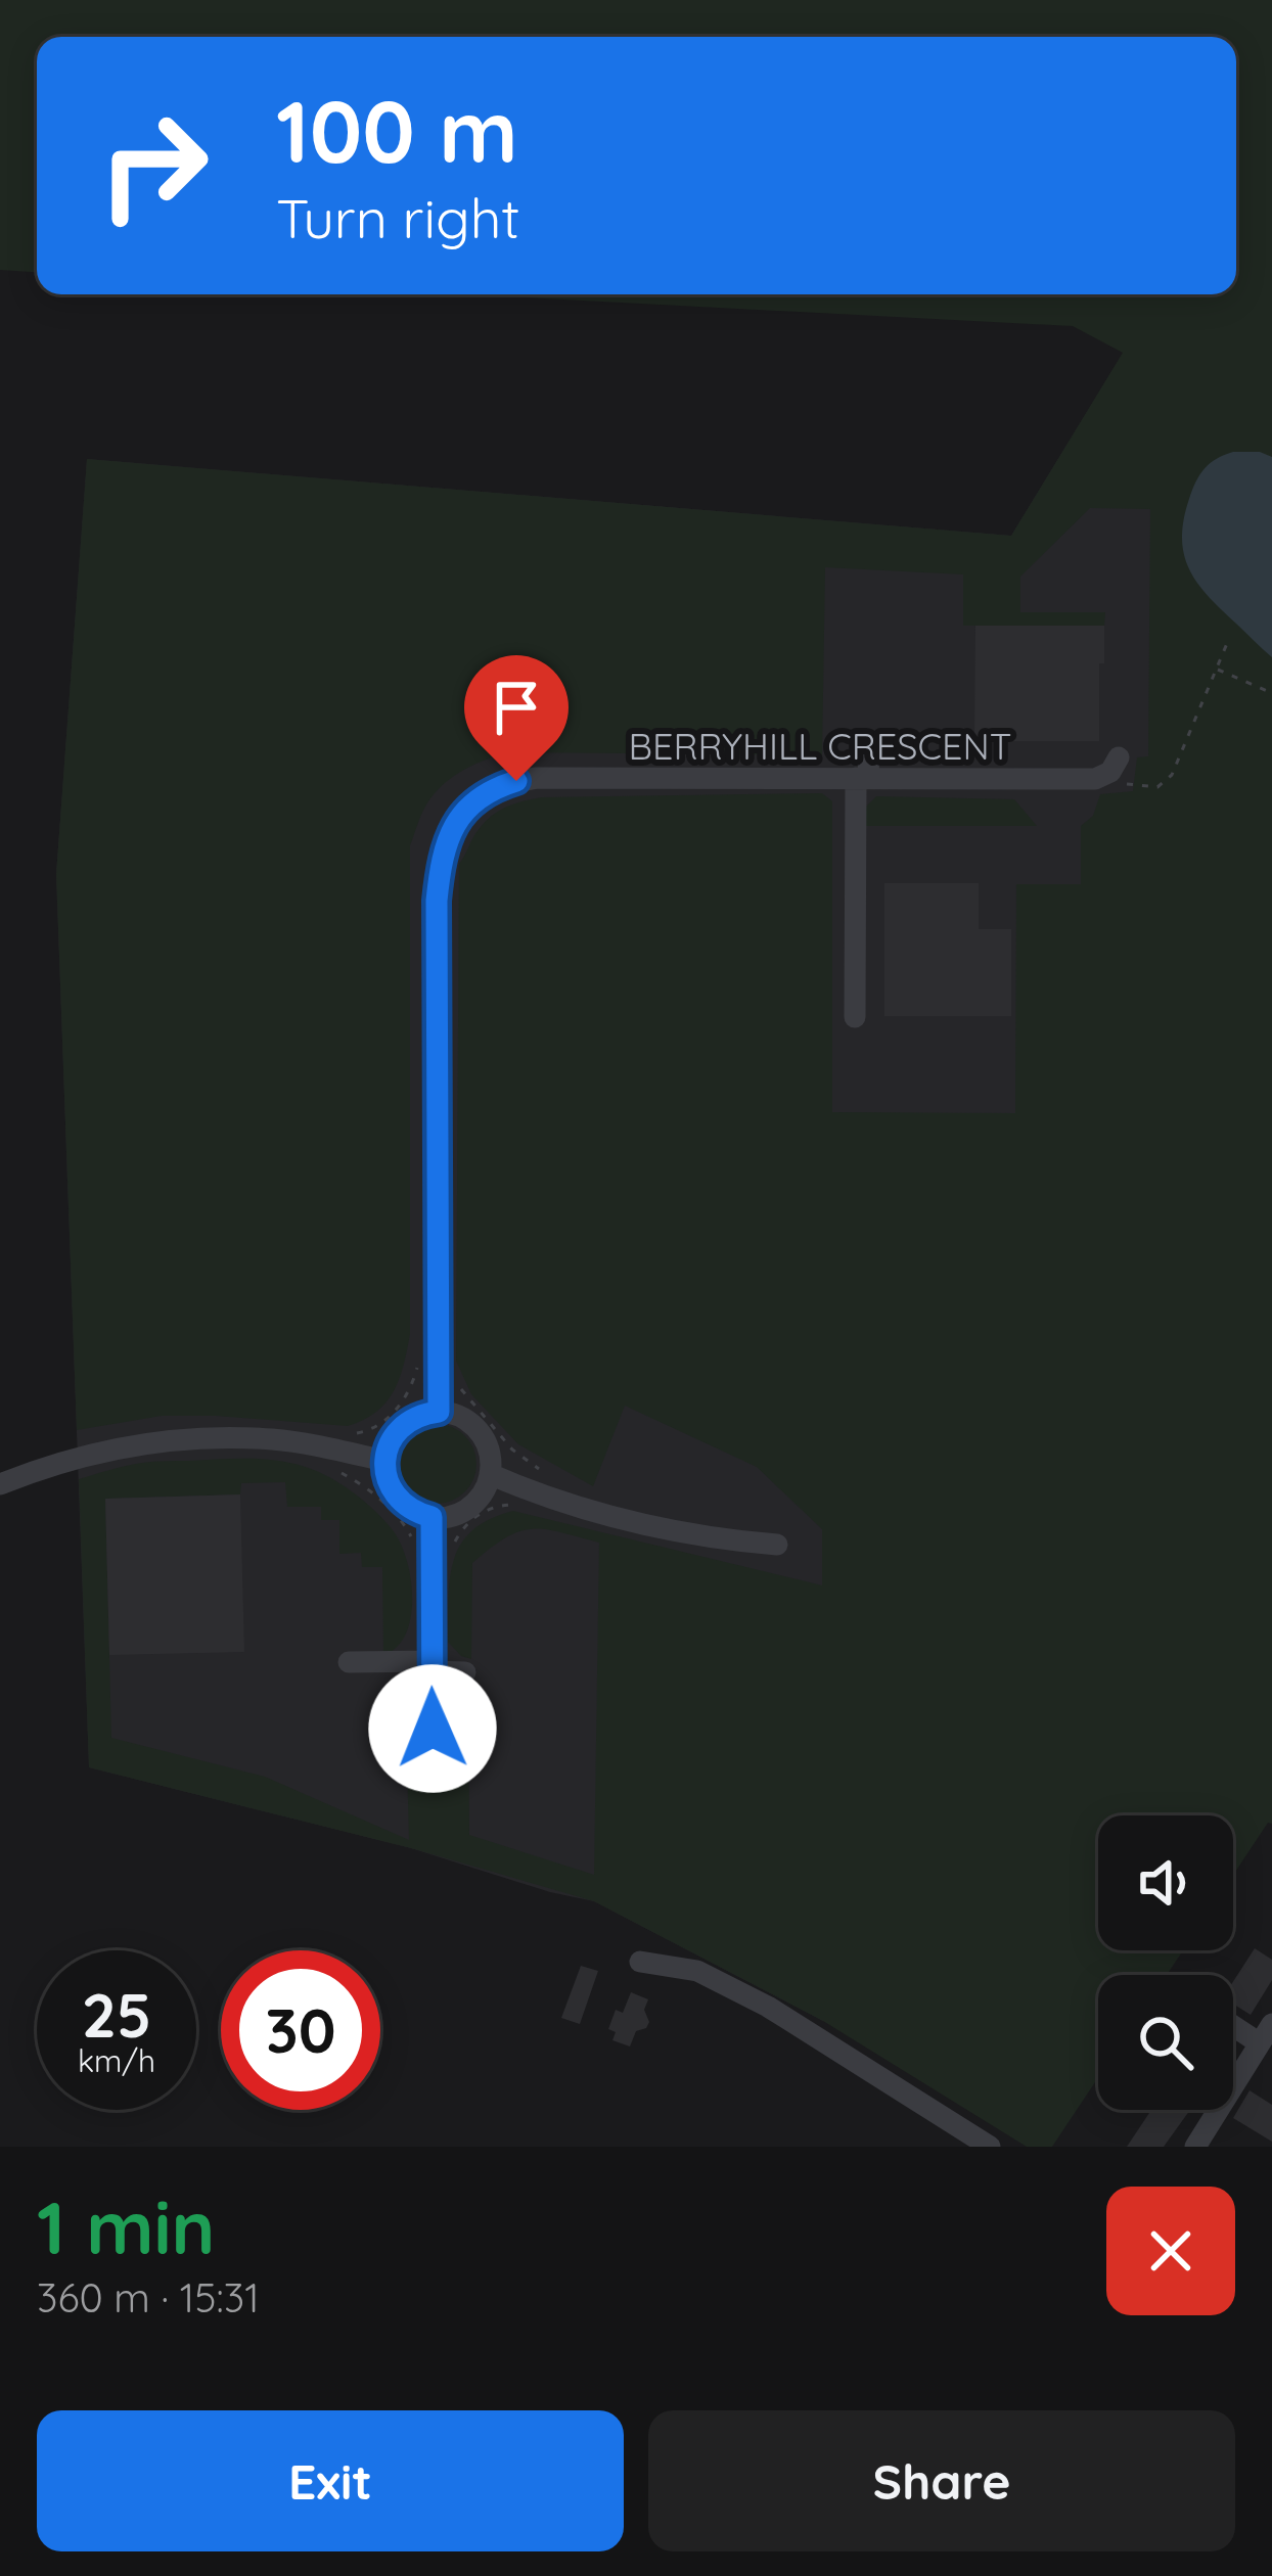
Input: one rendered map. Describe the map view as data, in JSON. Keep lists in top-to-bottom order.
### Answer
{
  "streets": {
    "street": ["BERRYHILL CRESCENT"]
  },
  "page": {
    "turn": ["100 m", "Turn right"],
    "speed": "25 km/h",
    "limit": "30",
    "heading": ["1 min", "360 m · 15:31"],
    "buttons": ["Exit", "Share"]
  }
}
